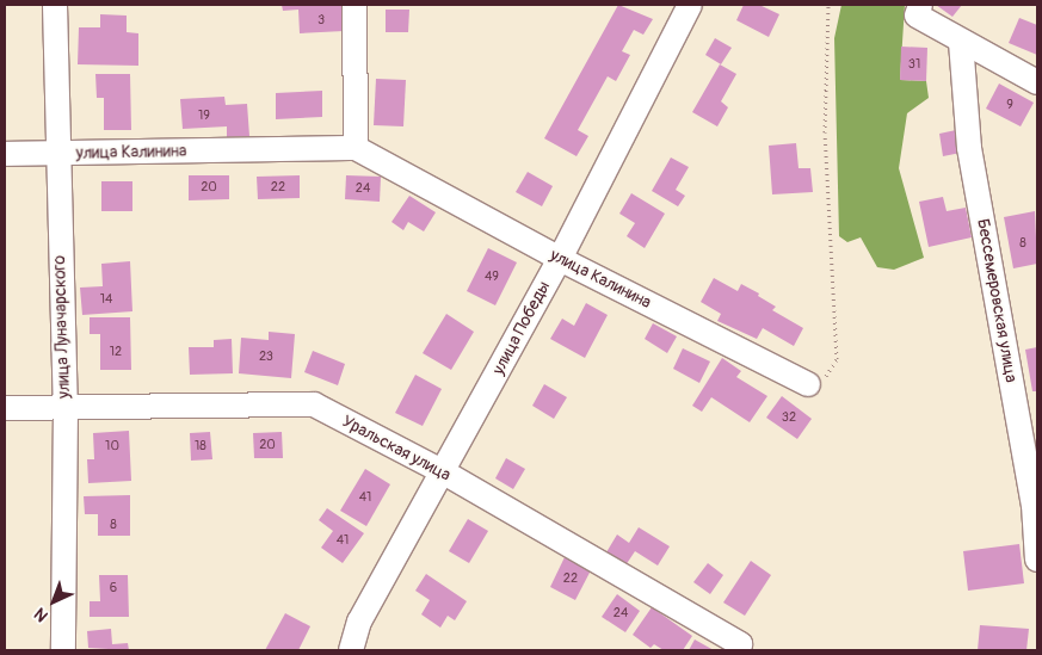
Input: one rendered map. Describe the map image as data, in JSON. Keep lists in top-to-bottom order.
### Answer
{
  "streets": {
    "street": [
      "улица Калинина",
      "Бессемеровская улица",
      "улица Луначарского",
      "улица Победы",
      "Уральская улица"
    ]
  },
  "crossings": [
    ["улица Калинина", "улица Луначарского"],
    ["улица Калинина", "улица Победы"],
    ["улица Луначарского", "Уральская улица"],
    ["улица Победы", "Уральская улица"]
  ],
  "house_numbers": [
    "3",
    "31",
    "9",
    "19",
    "20",
    "22",
    "24",
    "8",
    "49",
    "14",
    "12",
    "23",
    "32",
    "20",
    "10",
    "18",
    "41",
    "8",
    "41",
    "22",
    "6",
    "24"
  ],
  "north": "bottom left"
}
